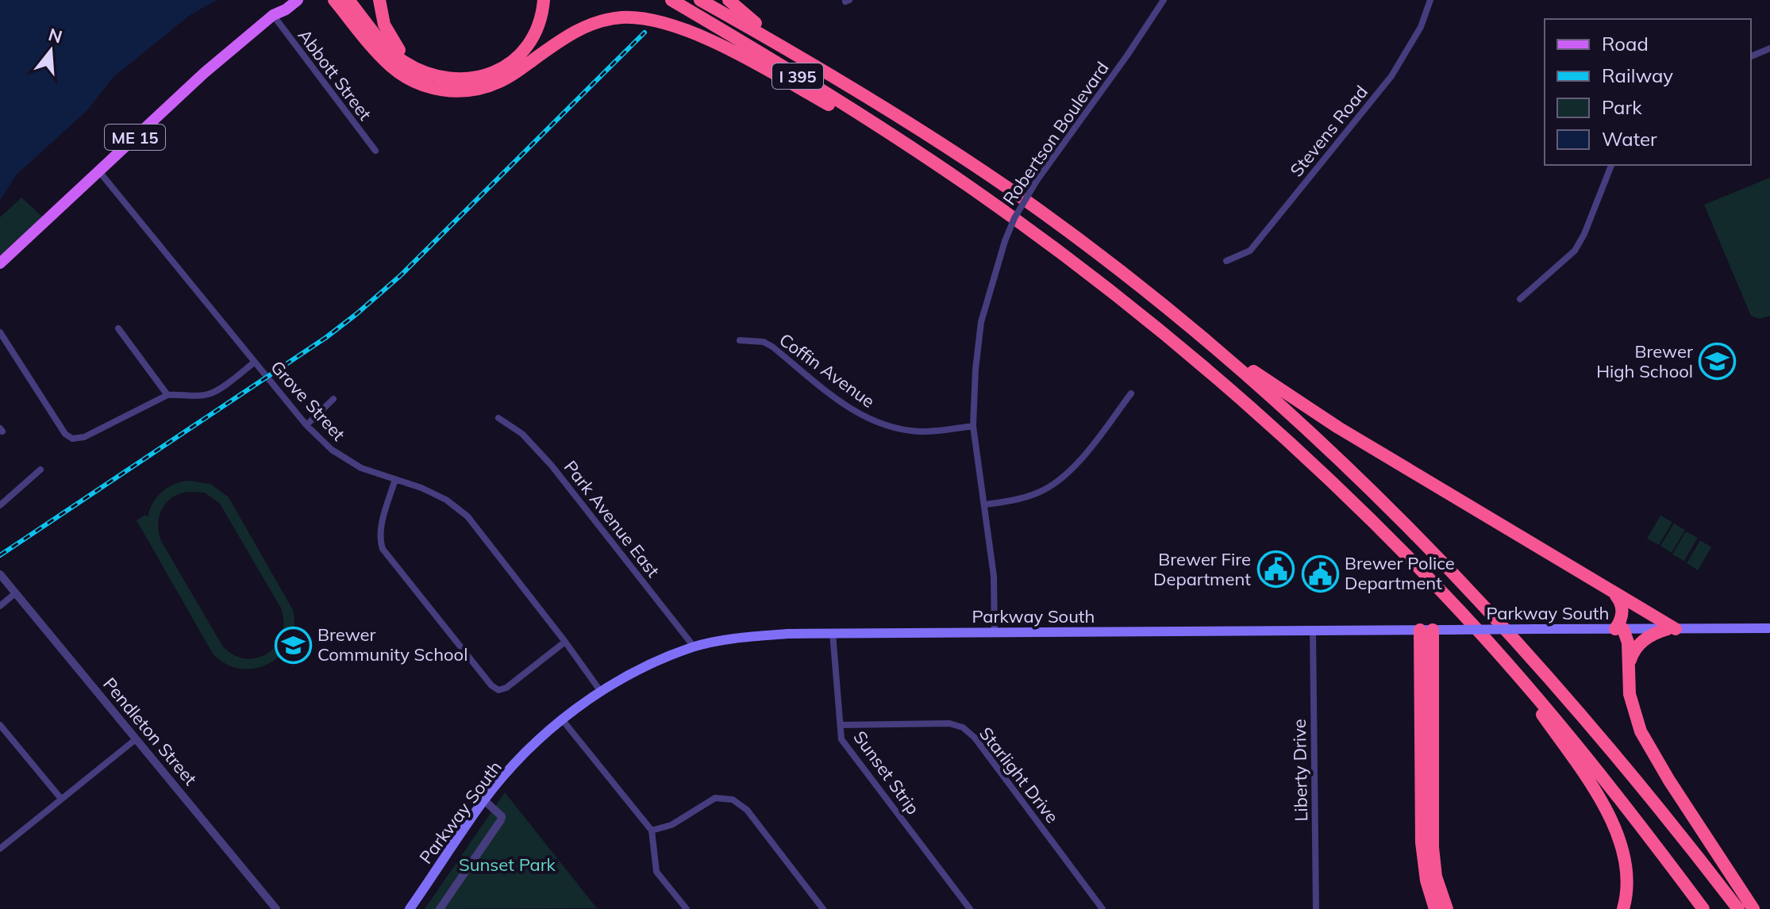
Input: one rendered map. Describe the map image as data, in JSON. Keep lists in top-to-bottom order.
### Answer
{
  "streets": {
    "highway": ["I 395"],
    "main road": ["ME 15", "Parkway South"],
    "street": [
      "Abbott Street",
      "Stevens Road",
      "Robertson Boulevard",
      "Coffin Avenue",
      "Grove Street",
      "Park Avenue East",
      "Pendleton Street",
      "Liberty Drive",
      "Sunset Strip",
      "Starlight Drive"
    ]
  },
  "crossings": [
    ["Abbott Street", "ME 15"],
    ["Robertson Boulevard", "Coffin Avenue"],
    ["Robertson Boulevard", "Parkway South"],
    ["ME 15", "Grove Street"],
    ["Grove Street", "Parkway South"],
    ["Park Avenue East", "Parkway South"],
    ["Parkway South", "Liberty Drive"],
    ["Parkway South", "Sunset Strip"],
    ["Sunset Strip", "Starlight Drive"]
  ],
  "parks": ["Sunset Park"],
  "places": {
    "school or university": ["Brewer High School", "Brewer Community School"],
    "public building": ["Brewer Fire Department", "Brewer Police Department"]
  },
  "legend": [
    "Road",
    "Railway",
    "Park",
    "Water"
  ],
  "north": "top"
}
